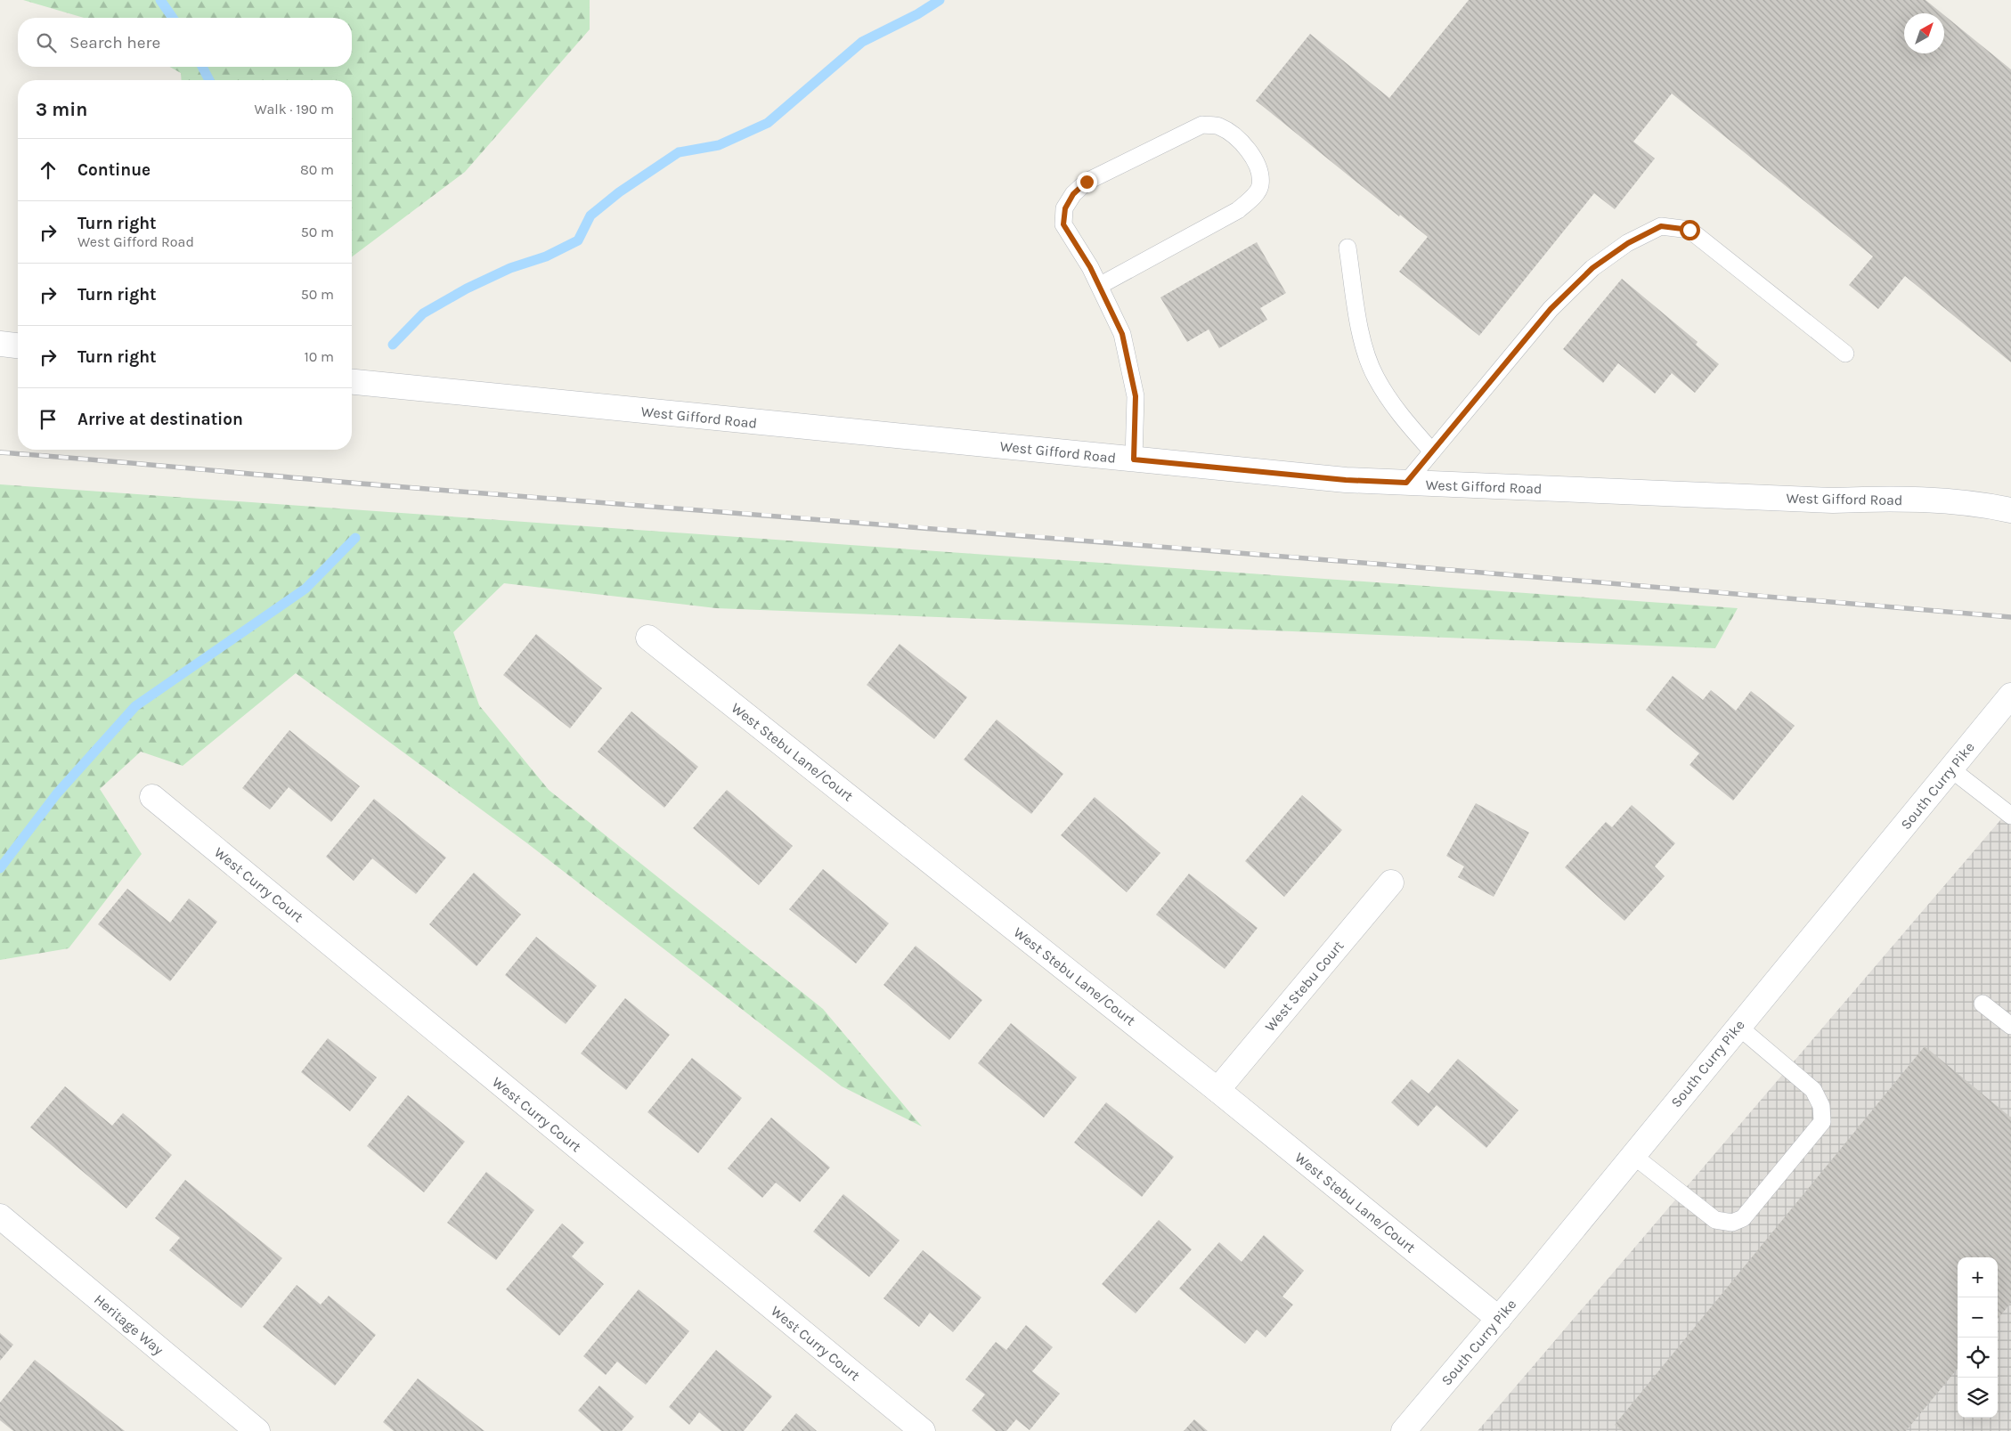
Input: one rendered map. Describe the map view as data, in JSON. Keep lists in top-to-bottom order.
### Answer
{
  "streets": {
    "street": [
      "West Gifford Road",
      "West Stebu Lane/Court",
      "South Curry Pike",
      "West Curry Court",
      "West Stebu Court",
      "Heritage Way"
    ]
  },
  "crossings": [
    ["West Stebu Lane/Court", "South Curry Pike"],
    ["West Stebu Lane/Court", "West Stebu Court"]
  ],
  "north": "top right",
  "page": {
    "search": "Search here",
    "heading": ["3 min", "Walk · 190 m"],
    "list": [
      ["Continue", "80 m"],
      ["Turn right", "West Gifford Road", "50 m"],
      ["Turn right", "50 m"],
      ["Turn right", "10 m"],
      "Arrive at destination"
    ],
    "map_buttons": ["+", "−"]
  }
}
